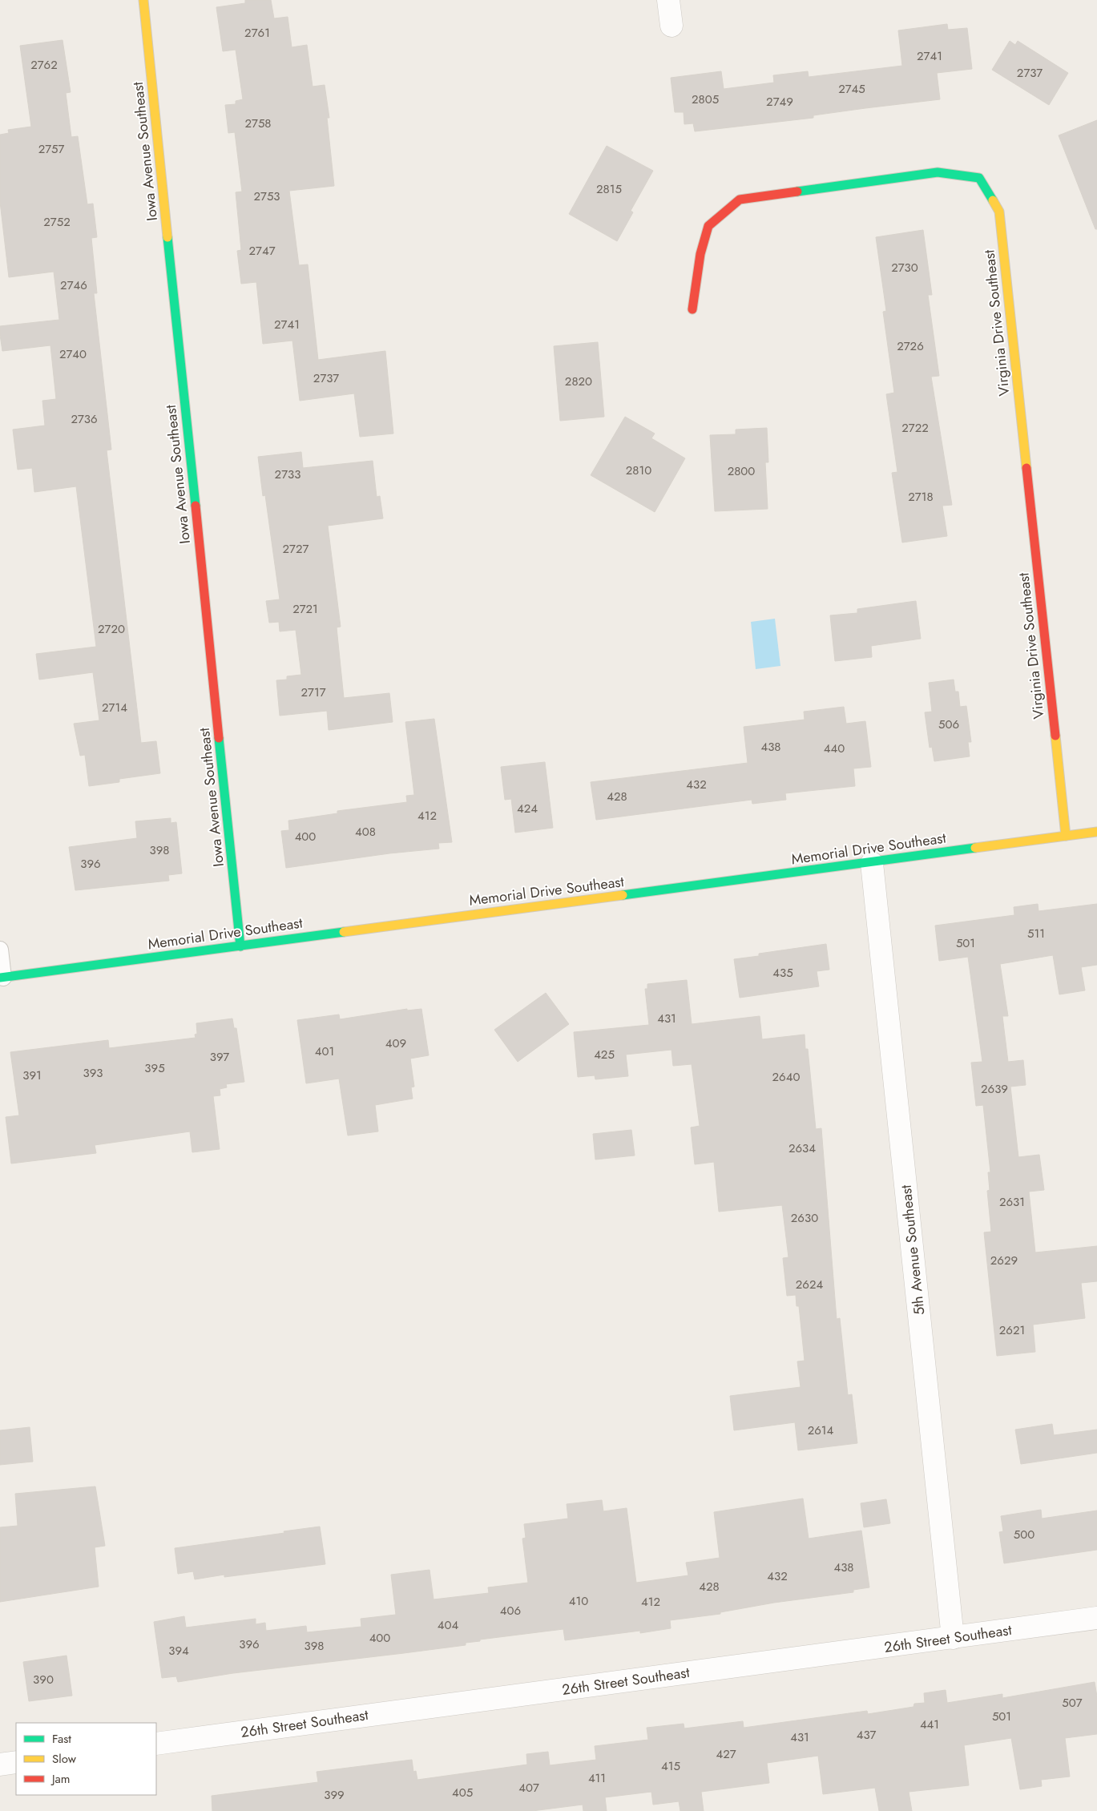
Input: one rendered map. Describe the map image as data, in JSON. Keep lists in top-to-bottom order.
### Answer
{
  "streets": {
    "street": [
      "Iowa Avenue Southeast",
      "Virginia Drive Southeast",
      "Memorial Drive Southeast",
      "5th Avenue Southeast",
      "26th Street Southeast"
    ]
  },
  "crossings": [
    ["Iowa Avenue Southeast", "Memorial Drive Southeast"],
    ["Virginia Drive Southeast", "Memorial Drive Southeast"],
    ["Memorial Drive Southeast", "5th Avenue Southeast"],
    ["5th Avenue Southeast", "26th Street Southeast"]
  ],
  "house_numbers": [
    "2761",
    "2741",
    "2762",
    "2737",
    "2745",
    "2805",
    "2749",
    "2758",
    "2757",
    "2815",
    "2753",
    "2752",
    "2747",
    "2730",
    "2746",
    "2741",
    "2726",
    "2740",
    "2737",
    "2820",
    "2736",
    "2722",
    "2810",
    "2800",
    "2733",
    "2718",
    "2727",
    "2721",
    "2720",
    "2717",
    "2714",
    "506",
    "438",
    "440",
    "432",
    "428",
    "424",
    "412",
    "408",
    "400",
    "398",
    "396",
    "511",
    "501",
    "435",
    "431",
    "409",
    "401",
    "425",
    "397",
    "395",
    "393",
    "391",
    "2640",
    "2639",
    "2634",
    "2631",
    "2630",
    "2629",
    "2624",
    "2621",
    "2614",
    "500",
    "438",
    "432",
    "428",
    "410",
    "412",
    "406",
    "404",
    "400",
    "396",
    "398",
    "394",
    "390",
    "507",
    "501",
    "441",
    "437",
    "431",
    "427",
    "415",
    "411",
    "407",
    "405",
    "399"
  ],
  "legend": ["Fast", "Slow", "Jam"]
}
